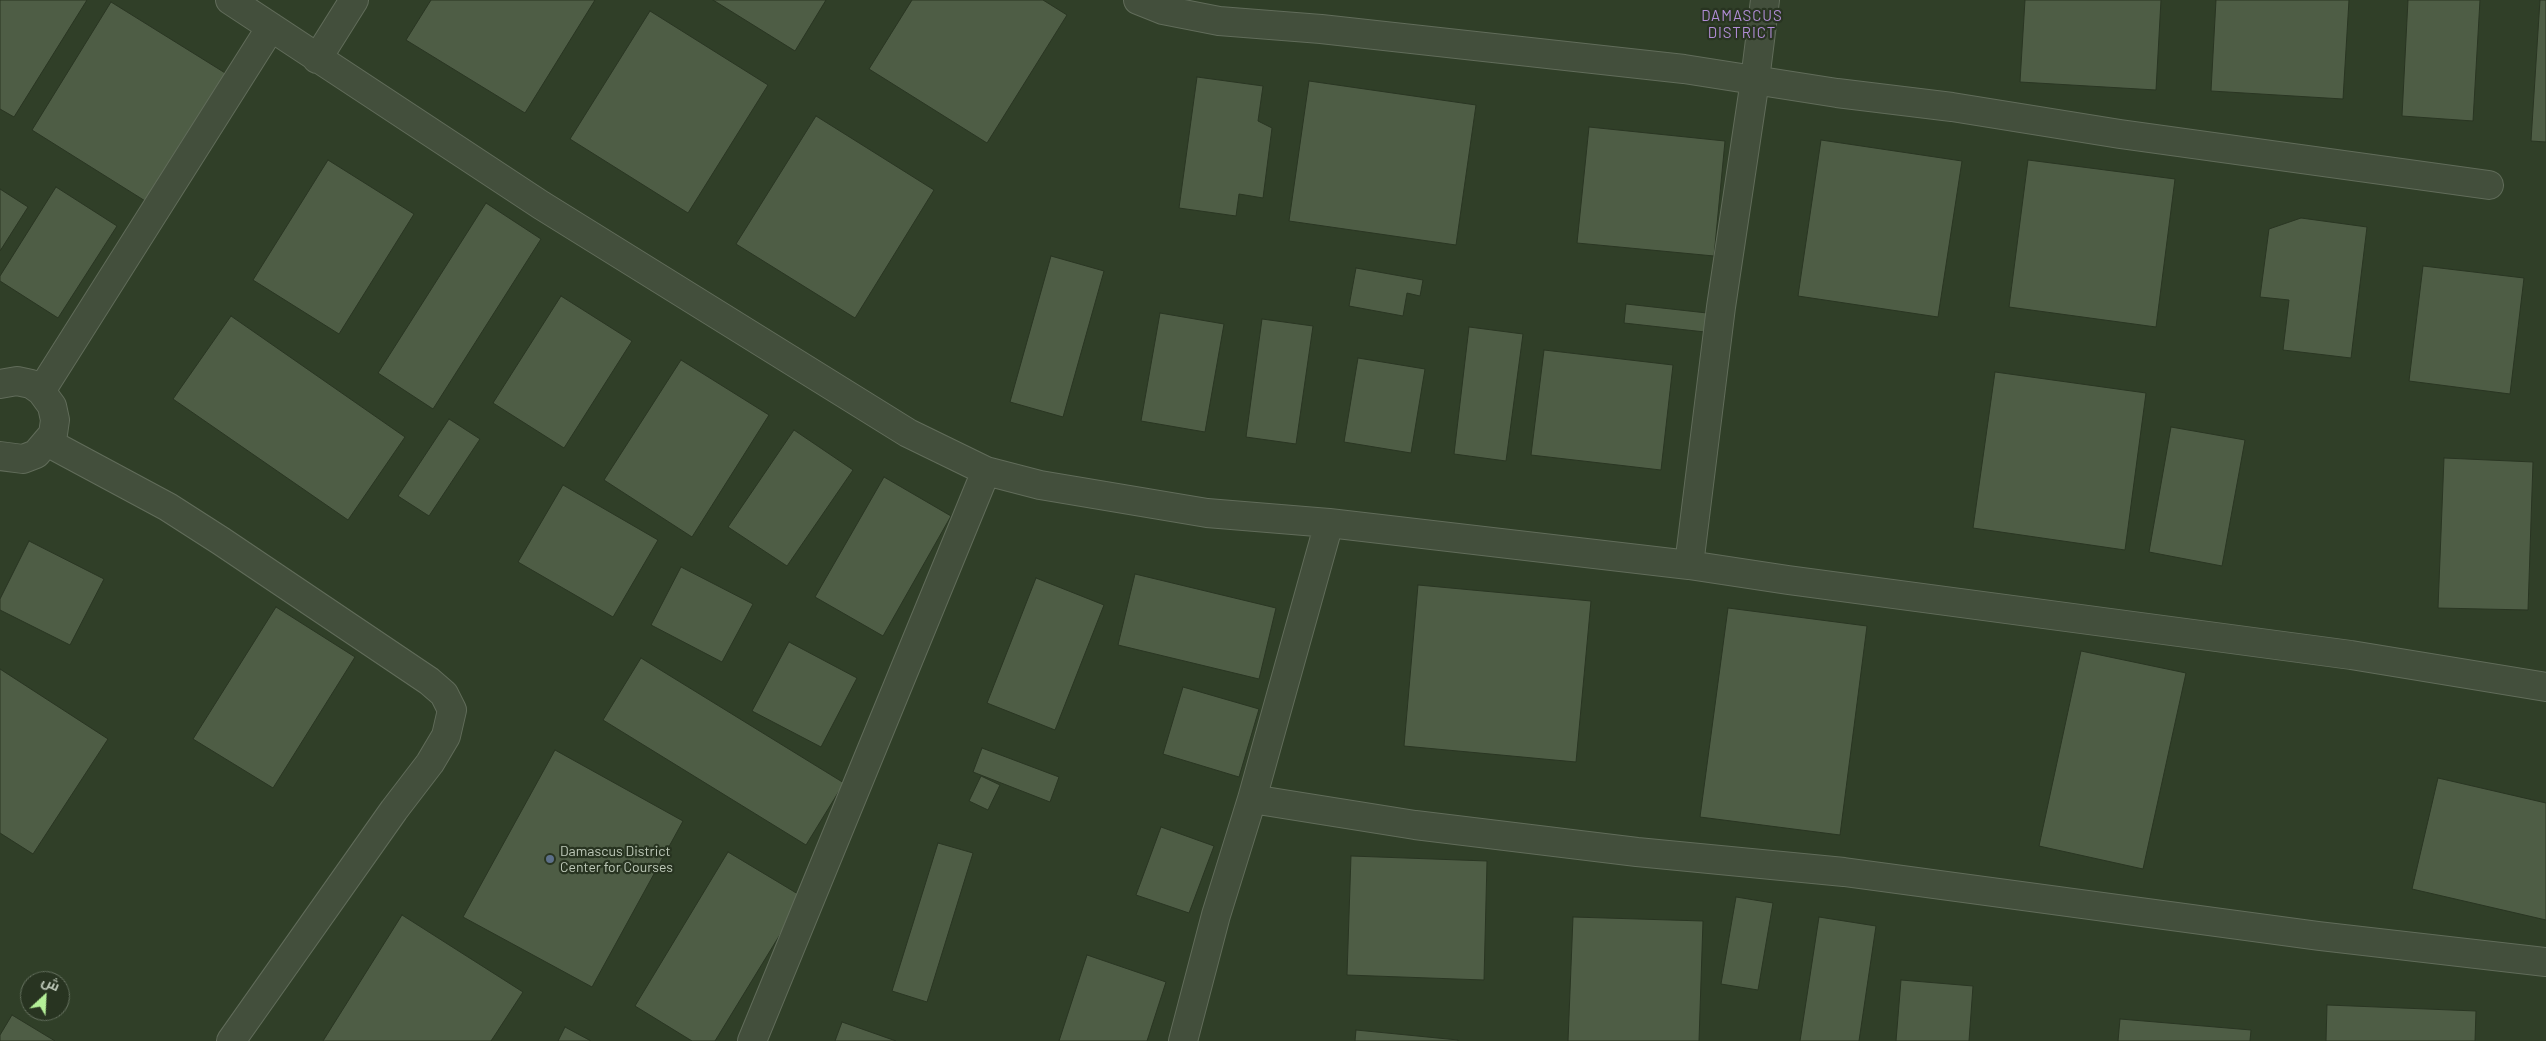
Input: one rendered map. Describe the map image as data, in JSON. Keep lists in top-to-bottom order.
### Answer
{
  "districts": ["DAMASCUS DISTRICT"],
  "places": ["Damascus District Center for Courses"],
  "north": "top right"
}
